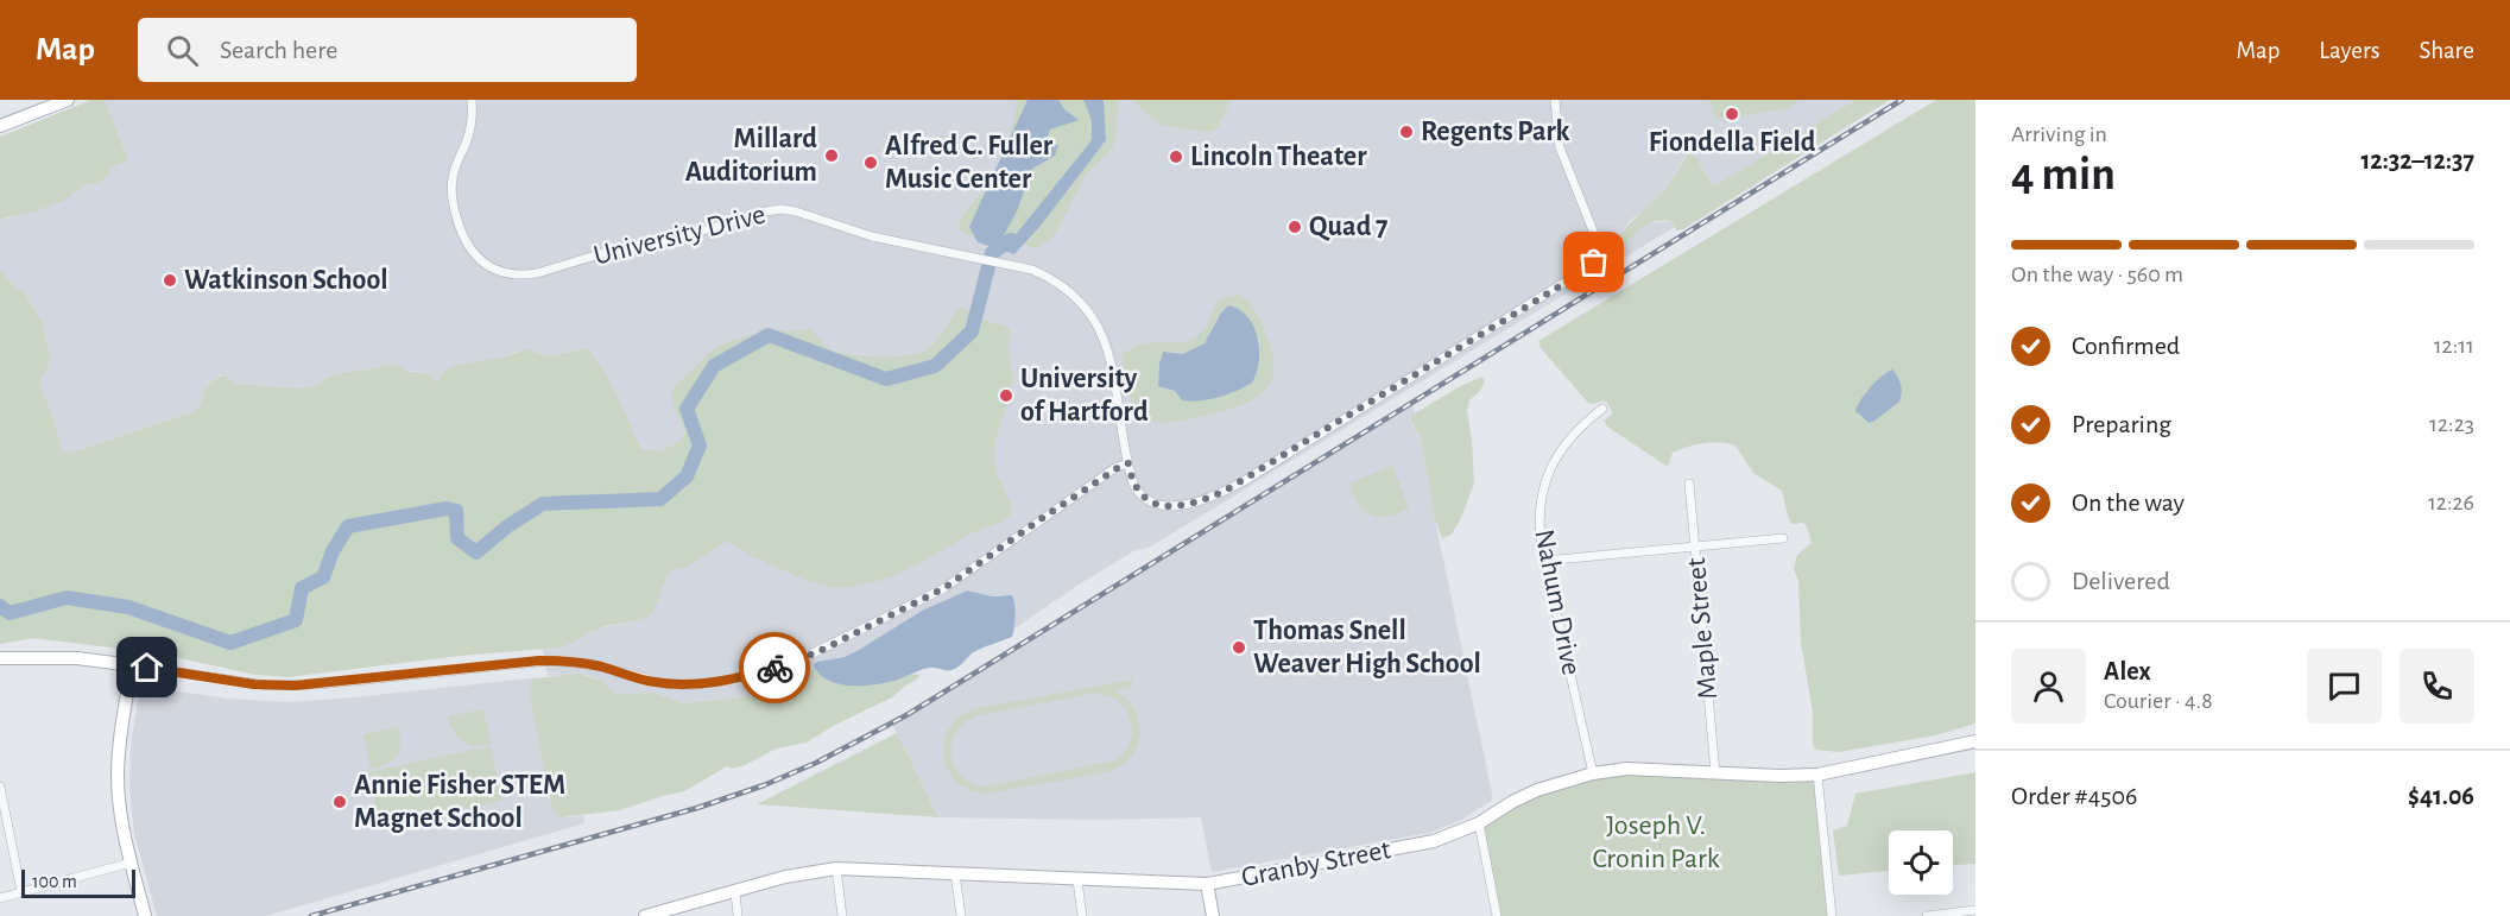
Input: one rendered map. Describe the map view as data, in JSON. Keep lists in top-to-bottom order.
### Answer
{
  "streets": {
    "main road": ["Granby Street"],
    "street": ["University Drive", "Nahum Drive", "Maple Street"]
  },
  "crossings": [
    ["Nahum Drive", "Granby Street"],
    ["Maple Street", "Granby Street"]
  ],
  "parks": ["Joseph V. Cronin Park"],
  "places": [
    "Fiondella Field",
    "Regents Park",
    "Millard Auditorium",
    "Lincoln Theater",
    "Alfred C. Fuller Music Center",
    "Quad 7",
    "Watkinson School",
    "University of Hartford",
    "Thomas Snell Weaver High School",
    "Annie Fisher STEM Magnet School"
  ],
  "scale_bar": "100 m",
  "page": {
    "header": "Map",
    "search": "Search here",
    "nav": ["Map", "Layers", "Share"],
    "heading": ["4 min", "Arriving in", "12:32–12:37"],
    "panel": [
      "Alex",
      "Courier · 4.8",
      "Order #4506",
      "$41.06"
    ],
    "bar": "On the way · 560 m",
    "list": [
      ["Confirmed", "12:11"],
      ["Preparing", "12:23"],
      ["On the way", "12:26"],
      "Delivered"
    ],
    "scale": "100 m"
  }
}
